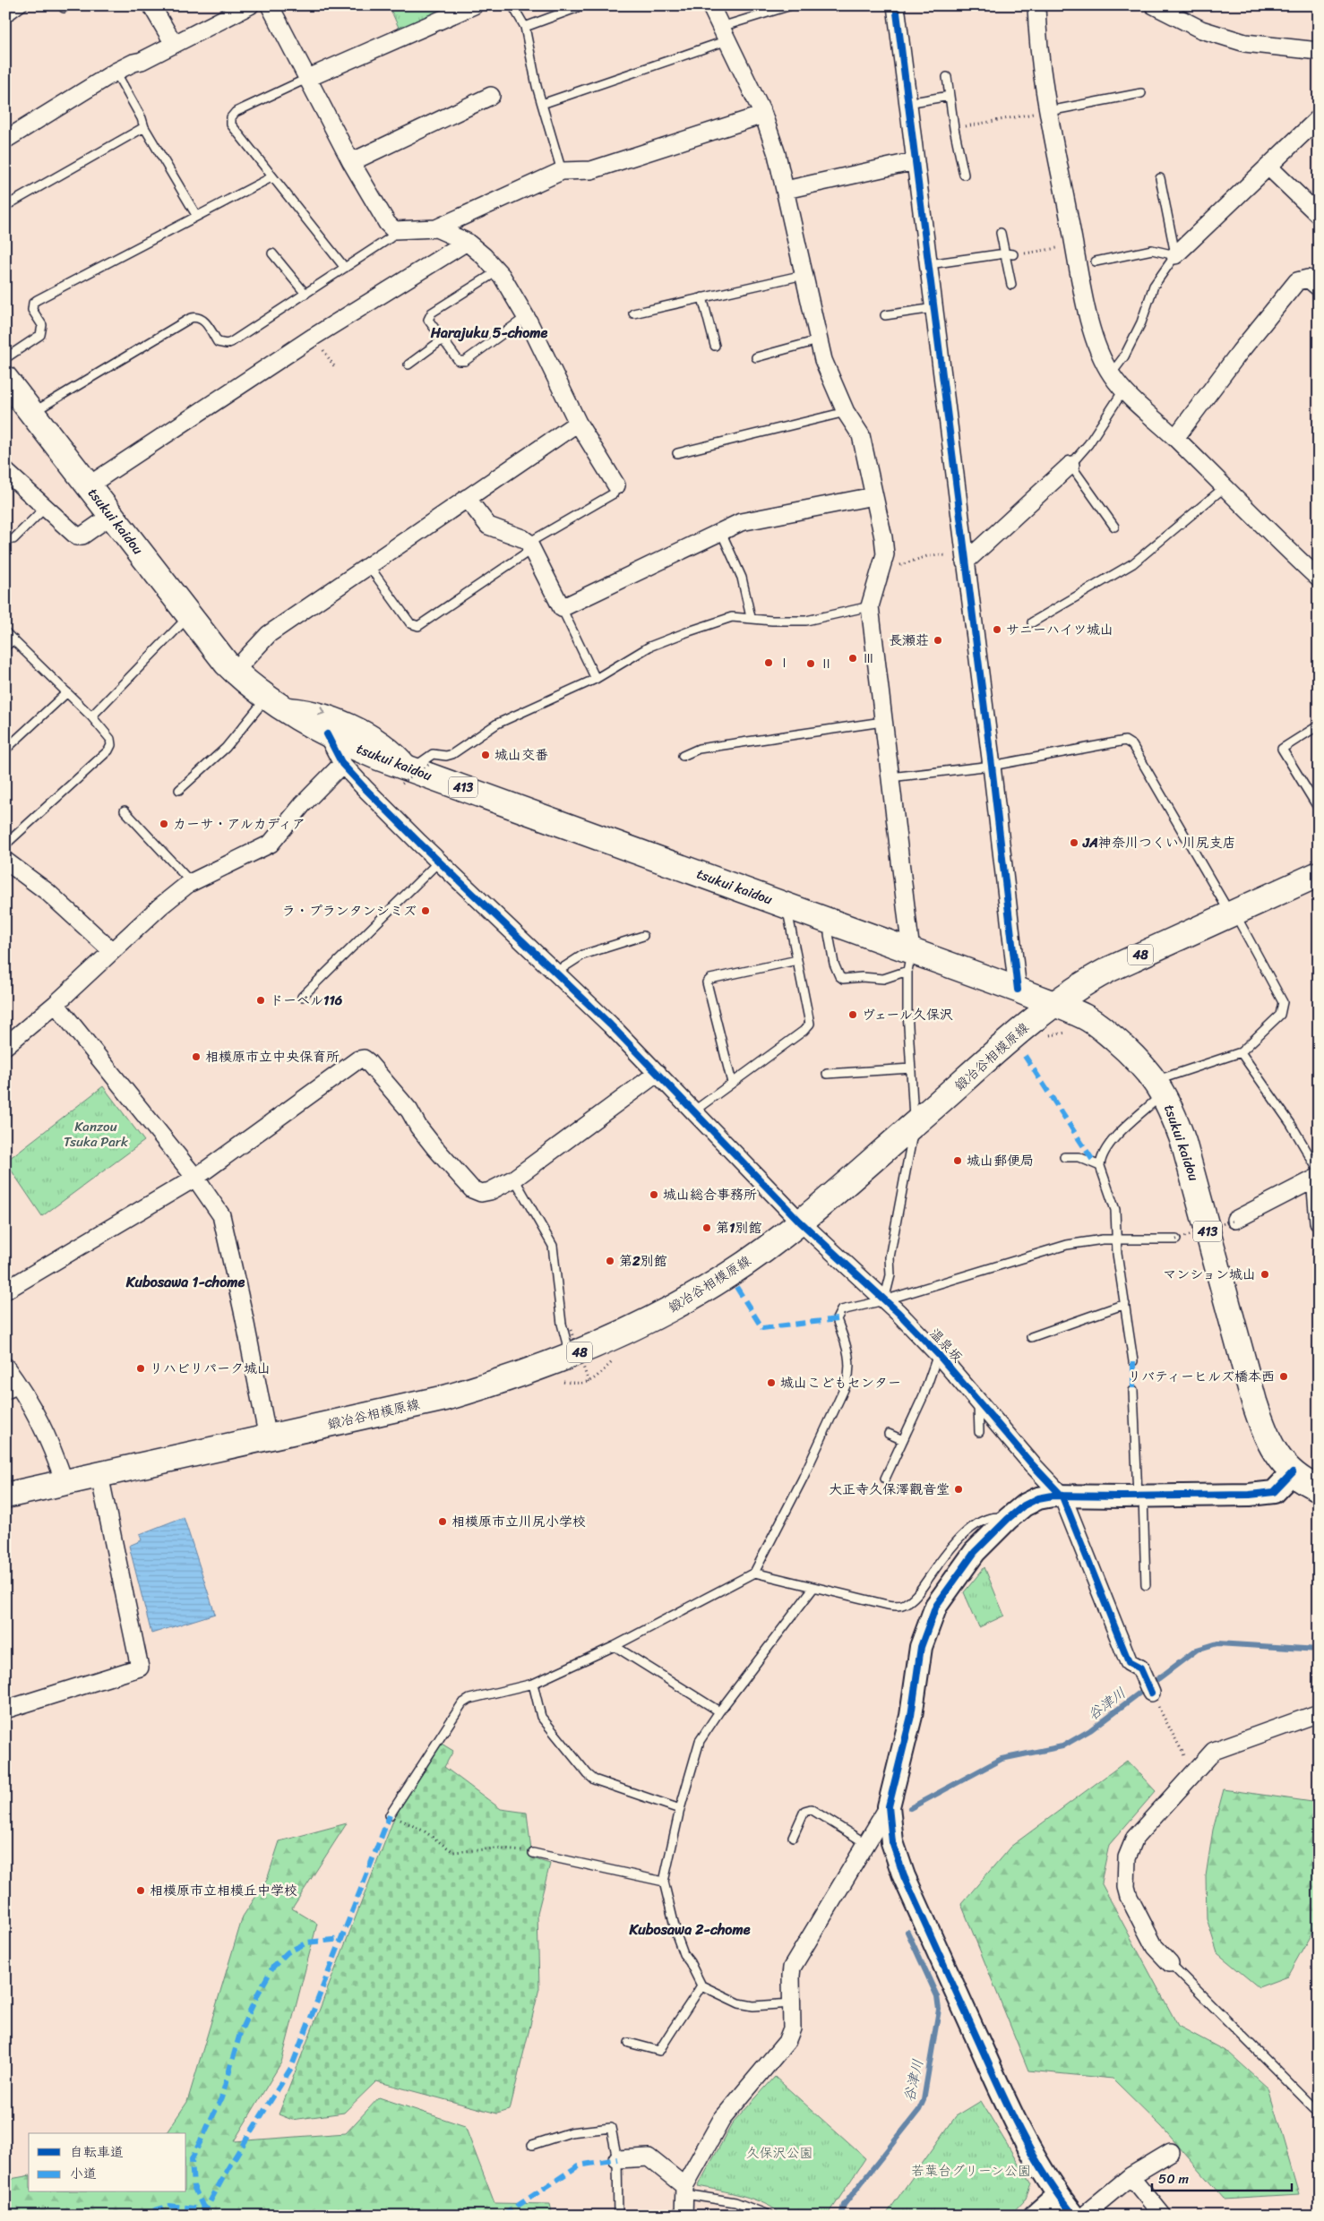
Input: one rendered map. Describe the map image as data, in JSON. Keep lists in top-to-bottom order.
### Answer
{
  "streets": {
    "main road": [
      "tsukui kaidou",
      "413",
      "48",
      "鍛冶谷相模原線"
    ],
    "street": ["温泉坂"]
  },
  "crossings": [
    ["tsukui kaidou", "鍛冶谷相模原線"],
    ["tsukui kaidou", "温泉坂"],
    ["鍛冶谷相模原線", "温泉坂"]
  ],
  "districts": ["Harajuku 5-chome", "Kubosawa 1-chome", "Kubosawa 2-chome"],
  "water": ["谷津川"],
  "parks": ["Kanzou Tsuka Park", "久保沢公園", "若葉台グリーン公園"],
  "places": [
    "サニーハイツ城山",
    "長瀬荘",
    "Ⅲ",
    "Ⅰ",
    "Ⅱ",
    "城山交番",
    "カーサ・アルカディア",
    "JA神奈川つくい 川尻支店",
    "ラ・プランタンシミズ",
    "ドーベル116",
    "ヴェール久保沢",
    "相模原市立中央保育所",
    "城山郵便局",
    "城山総合事務所",
    "第1別館",
    "第2別館",
    "マンション城山",
    "リハビリパーク城山",
    "リバティーヒルズ橋本西",
    "城山こどもセンター",
    "大正寺久保澤觀音堂",
    "相模原市立川尻小学校",
    "相模原市立相模丘中学校"
  ],
  "legend": ["自転車道", "小道"],
  "scale_bar": "50 m"
}
